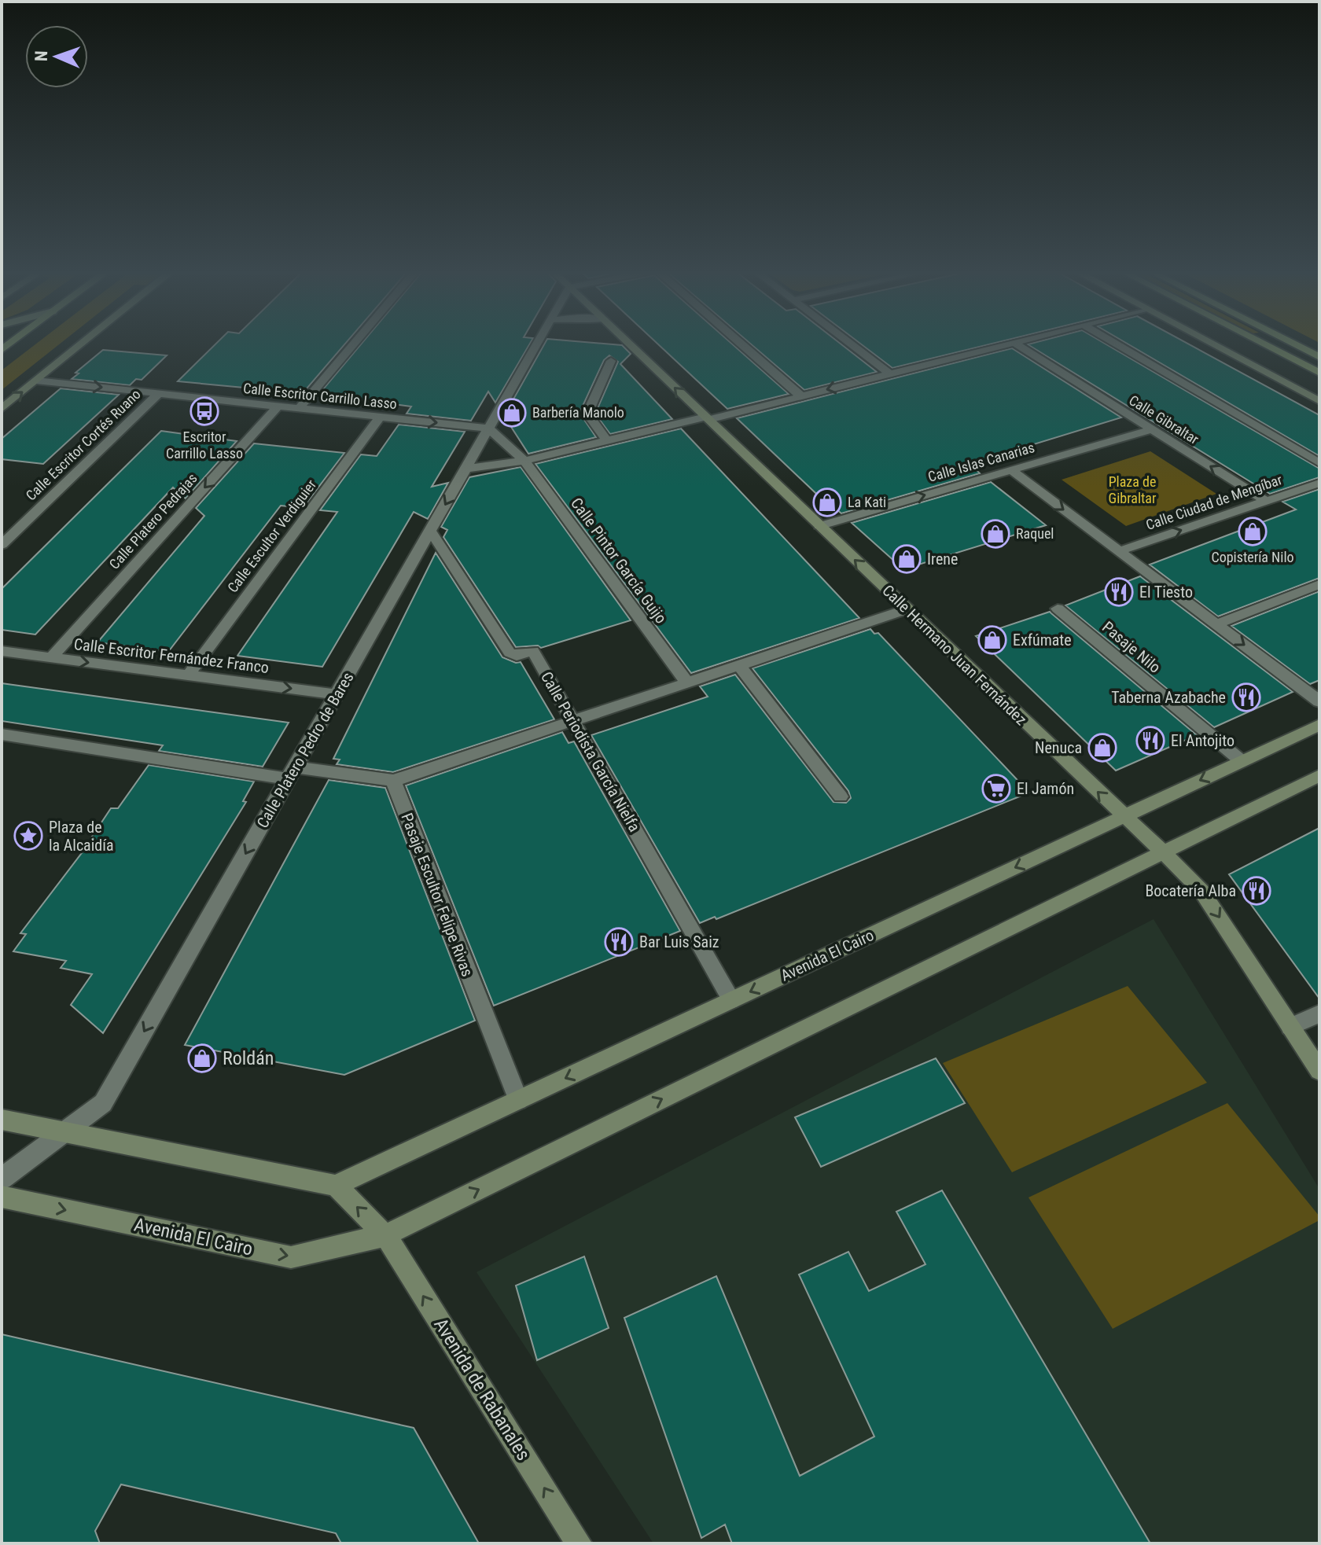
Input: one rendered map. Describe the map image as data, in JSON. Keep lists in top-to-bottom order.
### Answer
{
  "streets": {
    "street": [
      "Calle Escritor Carrillo Lasso",
      "Calle Gibraltar",
      "Calle Escritor Cortés Ruano",
      "Calle Islas Canarias",
      "Calle Ciudad de Mengíbar",
      "Calle Platero Pedrajas",
      "Calle Escultor Verdiguier",
      "Calle Pintor García Guijo",
      "Pasaje Nilo",
      "Calle Hermano Juan Fernández",
      "Calle Escritor Fernández Franco",
      "Calle Platero Pedro de Bares",
      "Calle Periodista García Nielfa",
      "Pasaje Escultor Felipe Rivas",
      "Avenida El Cairo",
      "Avenida de Rabanales"
    ]
  },
  "crossings": [
    ["Calle Escritor Carrillo Lasso", "Calle Escritor Cortés Ruano"],
    ["Calle Escritor Carrillo Lasso", "Calle Platero Pedrajas"],
    ["Calle Escritor Carrillo Lasso", "Calle Escultor Verdiguier"],
    ["Calle Escritor Carrillo Lasso", "Calle Pintor García Guijo"],
    ["Calle Escritor Carrillo Lasso", "Calle Platero Pedro de Bares"],
    ["Calle Gibraltar", "Calle Islas Canarias"],
    ["Calle Gibraltar", "Calle Ciudad de Mengíbar"],
    ["Calle Islas Canarias", "Calle Hermano Juan Fernández"],
    ["Calle Platero Pedrajas", "Calle Escritor Fernández Franco"],
    ["Calle Escultor Verdiguier", "Calle Escritor Fernández Franco"],
    ["Calle Pintor García Guijo", "Calle Platero Pedro de Bares"],
    ["Pasaje Nilo", "Avenida El Cairo"],
    ["Calle Hermano Juan Fernández", "Avenida El Cairo"],
    ["Calle Escritor Fernández Franco", "Calle Platero Pedro de Bares"],
    ["Calle Platero Pedro de Bares", "Calle Periodista García Nielfa"],
    ["Calle Periodista García Nielfa", "Avenida El Cairo"],
    ["Pasaje Escultor Felipe Rivas", "Avenida El Cairo"],
    ["Avenida El Cairo", "Avenida de Rabanales"]
  ],
  "one_way": [
    "Calle Escritor Carrillo Lasso",
    "Calle Platero Pedrajas",
    "Calle Platero Pedro de Bares",
    "Avenida de Rabanales"
  ],
  "parks": ["Plaza de Gibraltar"],
  "places": {
    "bus stop": ["Escritor Carrillo Lasso"],
    "shop": [
      "Barbería Manolo",
      "La Kati",
      "Copistería Nilo",
      "Raquel",
      "Irene",
      "Exfúmate",
      "Nenuca",
      "Roldán"
    ],
    "restaurant": [
      "El Tiesto",
      "Taberna Azabache",
      "El Antojito",
      "Bocatería Alba",
      "Bar Luis Saiz"
    ],
    "supermarket": ["El Jamón"],
    "place": ["Plaza de la Alcaidía"]
  },
  "north": "left"
}
